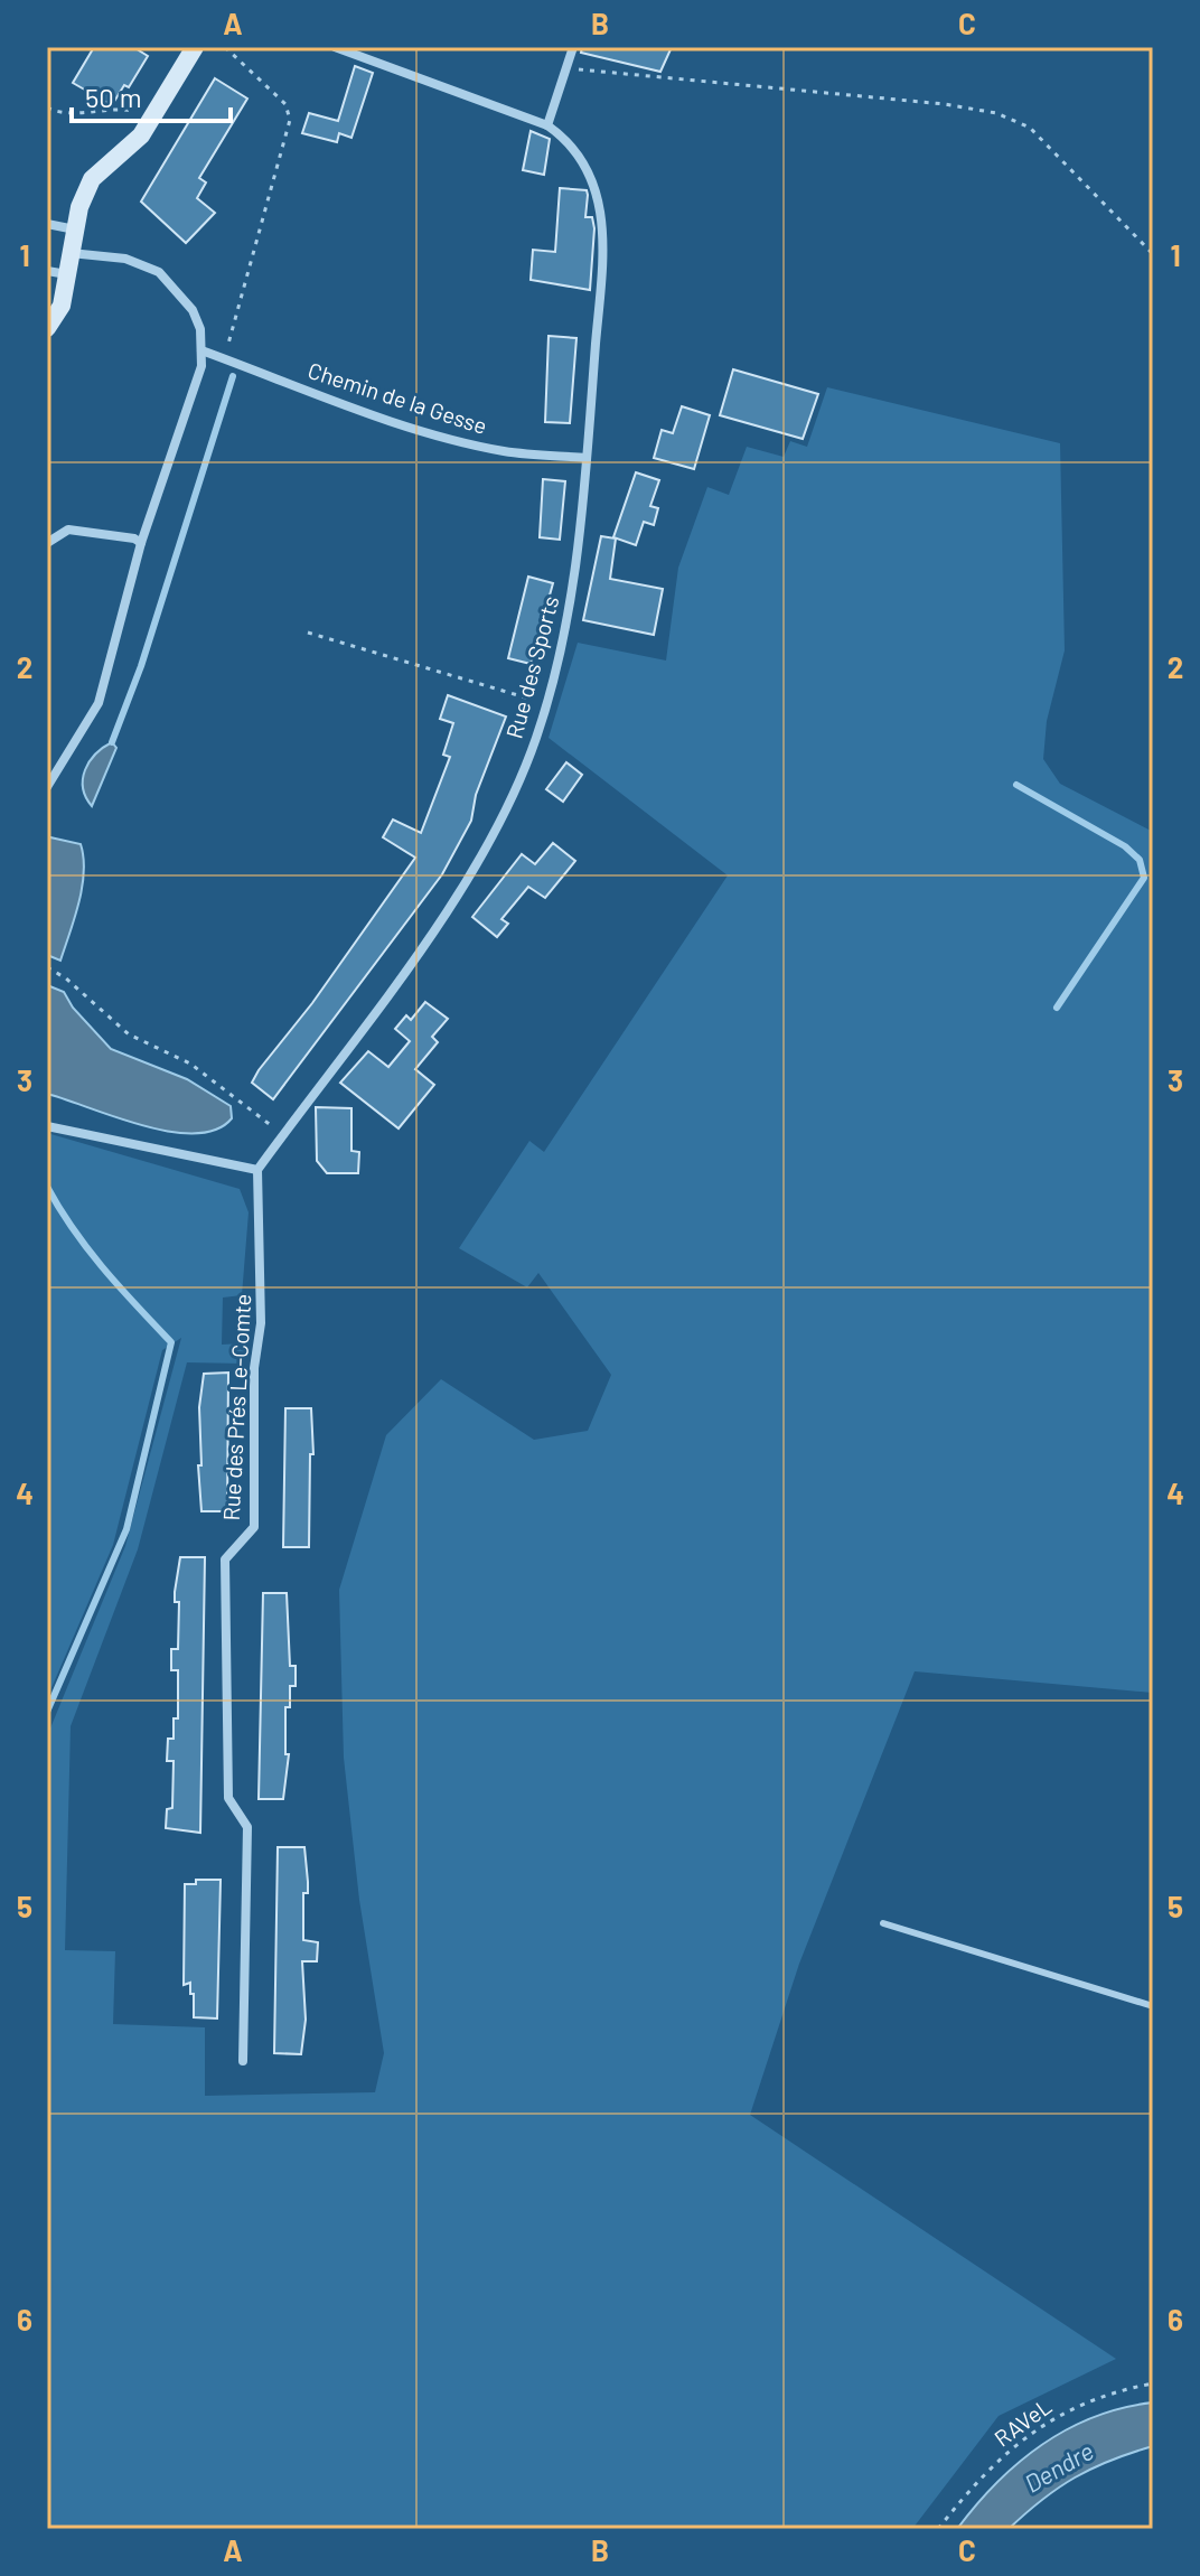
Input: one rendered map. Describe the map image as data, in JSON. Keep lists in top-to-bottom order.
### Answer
{
  "streets": {
    "street": ["Chemin de la Gesse", "Rue des Sports", "Rue des Prés Le-Comte"],
    "path": ["RAVeL"]
  },
  "crossings": [
    ["Chemin de la Gesse", "Rue des Sports"],
    ["Rue des Sports", "Rue des Prés Le-Comte"]
  ],
  "water": ["Dendre"],
  "scale_bar": "50 m",
  "grid": {
    "columns": ["A", "B", "C"],
    "rows": [
      "1",
      "2",
      "3",
      "4",
      "5",
      "6"
    ]
  }
}
